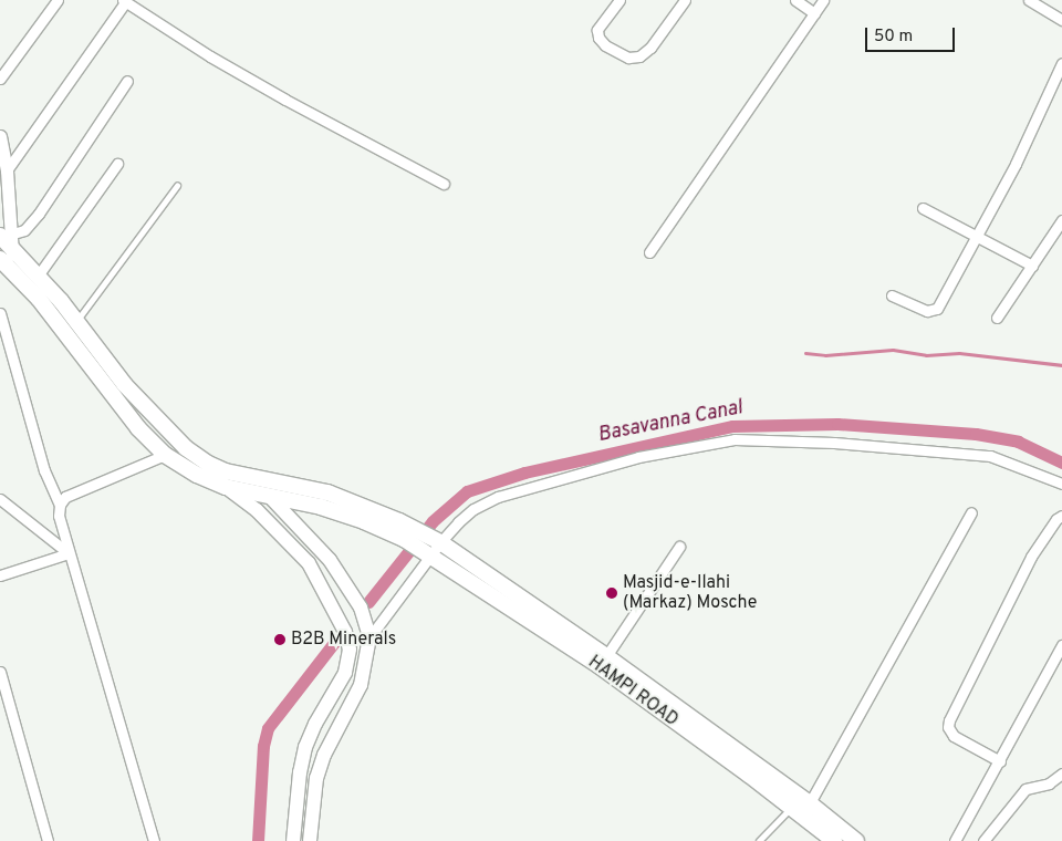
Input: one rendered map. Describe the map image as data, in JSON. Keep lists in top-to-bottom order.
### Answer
{
  "streets": {
    "main road": ["HAMPI ROAD"]
  },
  "water": ["Basavanna Canal"],
  "places": ["Masjid-e-Ilahi (Markaz) Mosche", "B2B Minerals"],
  "scale_bar": "50 m"
}
